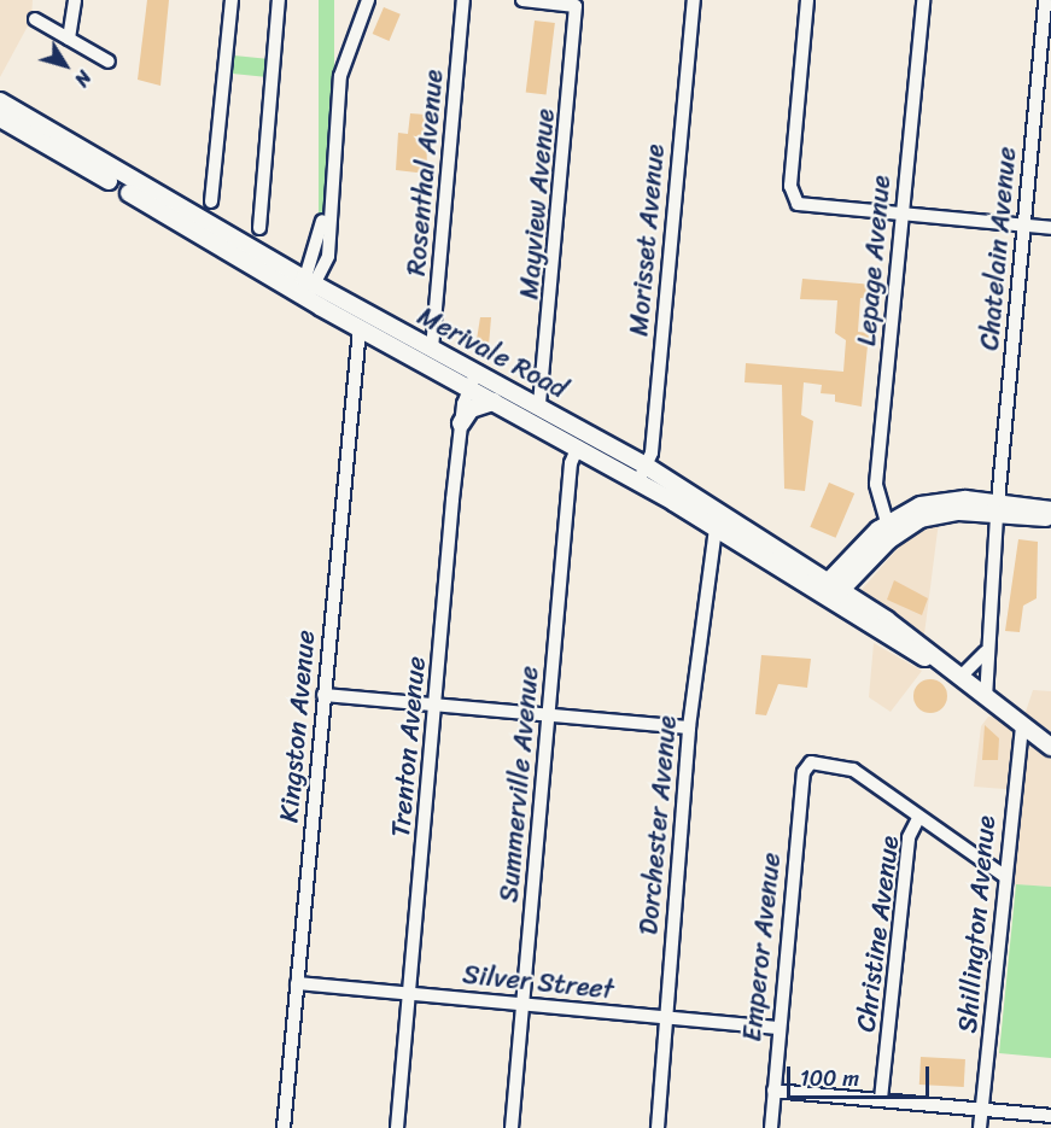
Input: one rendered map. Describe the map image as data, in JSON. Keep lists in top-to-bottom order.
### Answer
{
  "streets": {
    "main road": ["Merivale Road"],
    "street": [
      "Rosenthal Avenue",
      "Mayview Avenue",
      "Morisset Avenue",
      "Chatelain Avenue",
      "Lepage Avenue",
      "Kingston Avenue",
      "Trenton Avenue",
      "Summerville Avenue",
      "Dorchester Avenue",
      "Shillington Avenue",
      "Christine Avenue",
      "Emperor Avenue",
      "Silver Street"
    ]
  },
  "crossings": [
    ["Rosenthal Avenue", "Merivale Road"],
    ["Mayview Avenue", "Merivale Road"],
    ["Morisset Avenue", "Merivale Road"],
    ["Chatelain Avenue", "Merivale Road"],
    ["Merivale Road", "Kingston Avenue"],
    ["Merivale Road", "Trenton Avenue"],
    ["Merivale Road", "Summerville Avenue"],
    ["Merivale Road", "Dorchester Avenue"],
    ["Merivale Road", "Shillington Avenue"],
    ["Kingston Avenue", "Silver Street"],
    ["Trenton Avenue", "Silver Street"],
    ["Summerville Avenue", "Silver Street"],
    ["Dorchester Avenue", "Silver Street"],
    ["Christine Avenue", "Emperor Avenue"],
    ["Emperor Avenue", "Silver Street"]
  ],
  "scale_bar": "100 m",
  "north": "bottom right"
}
